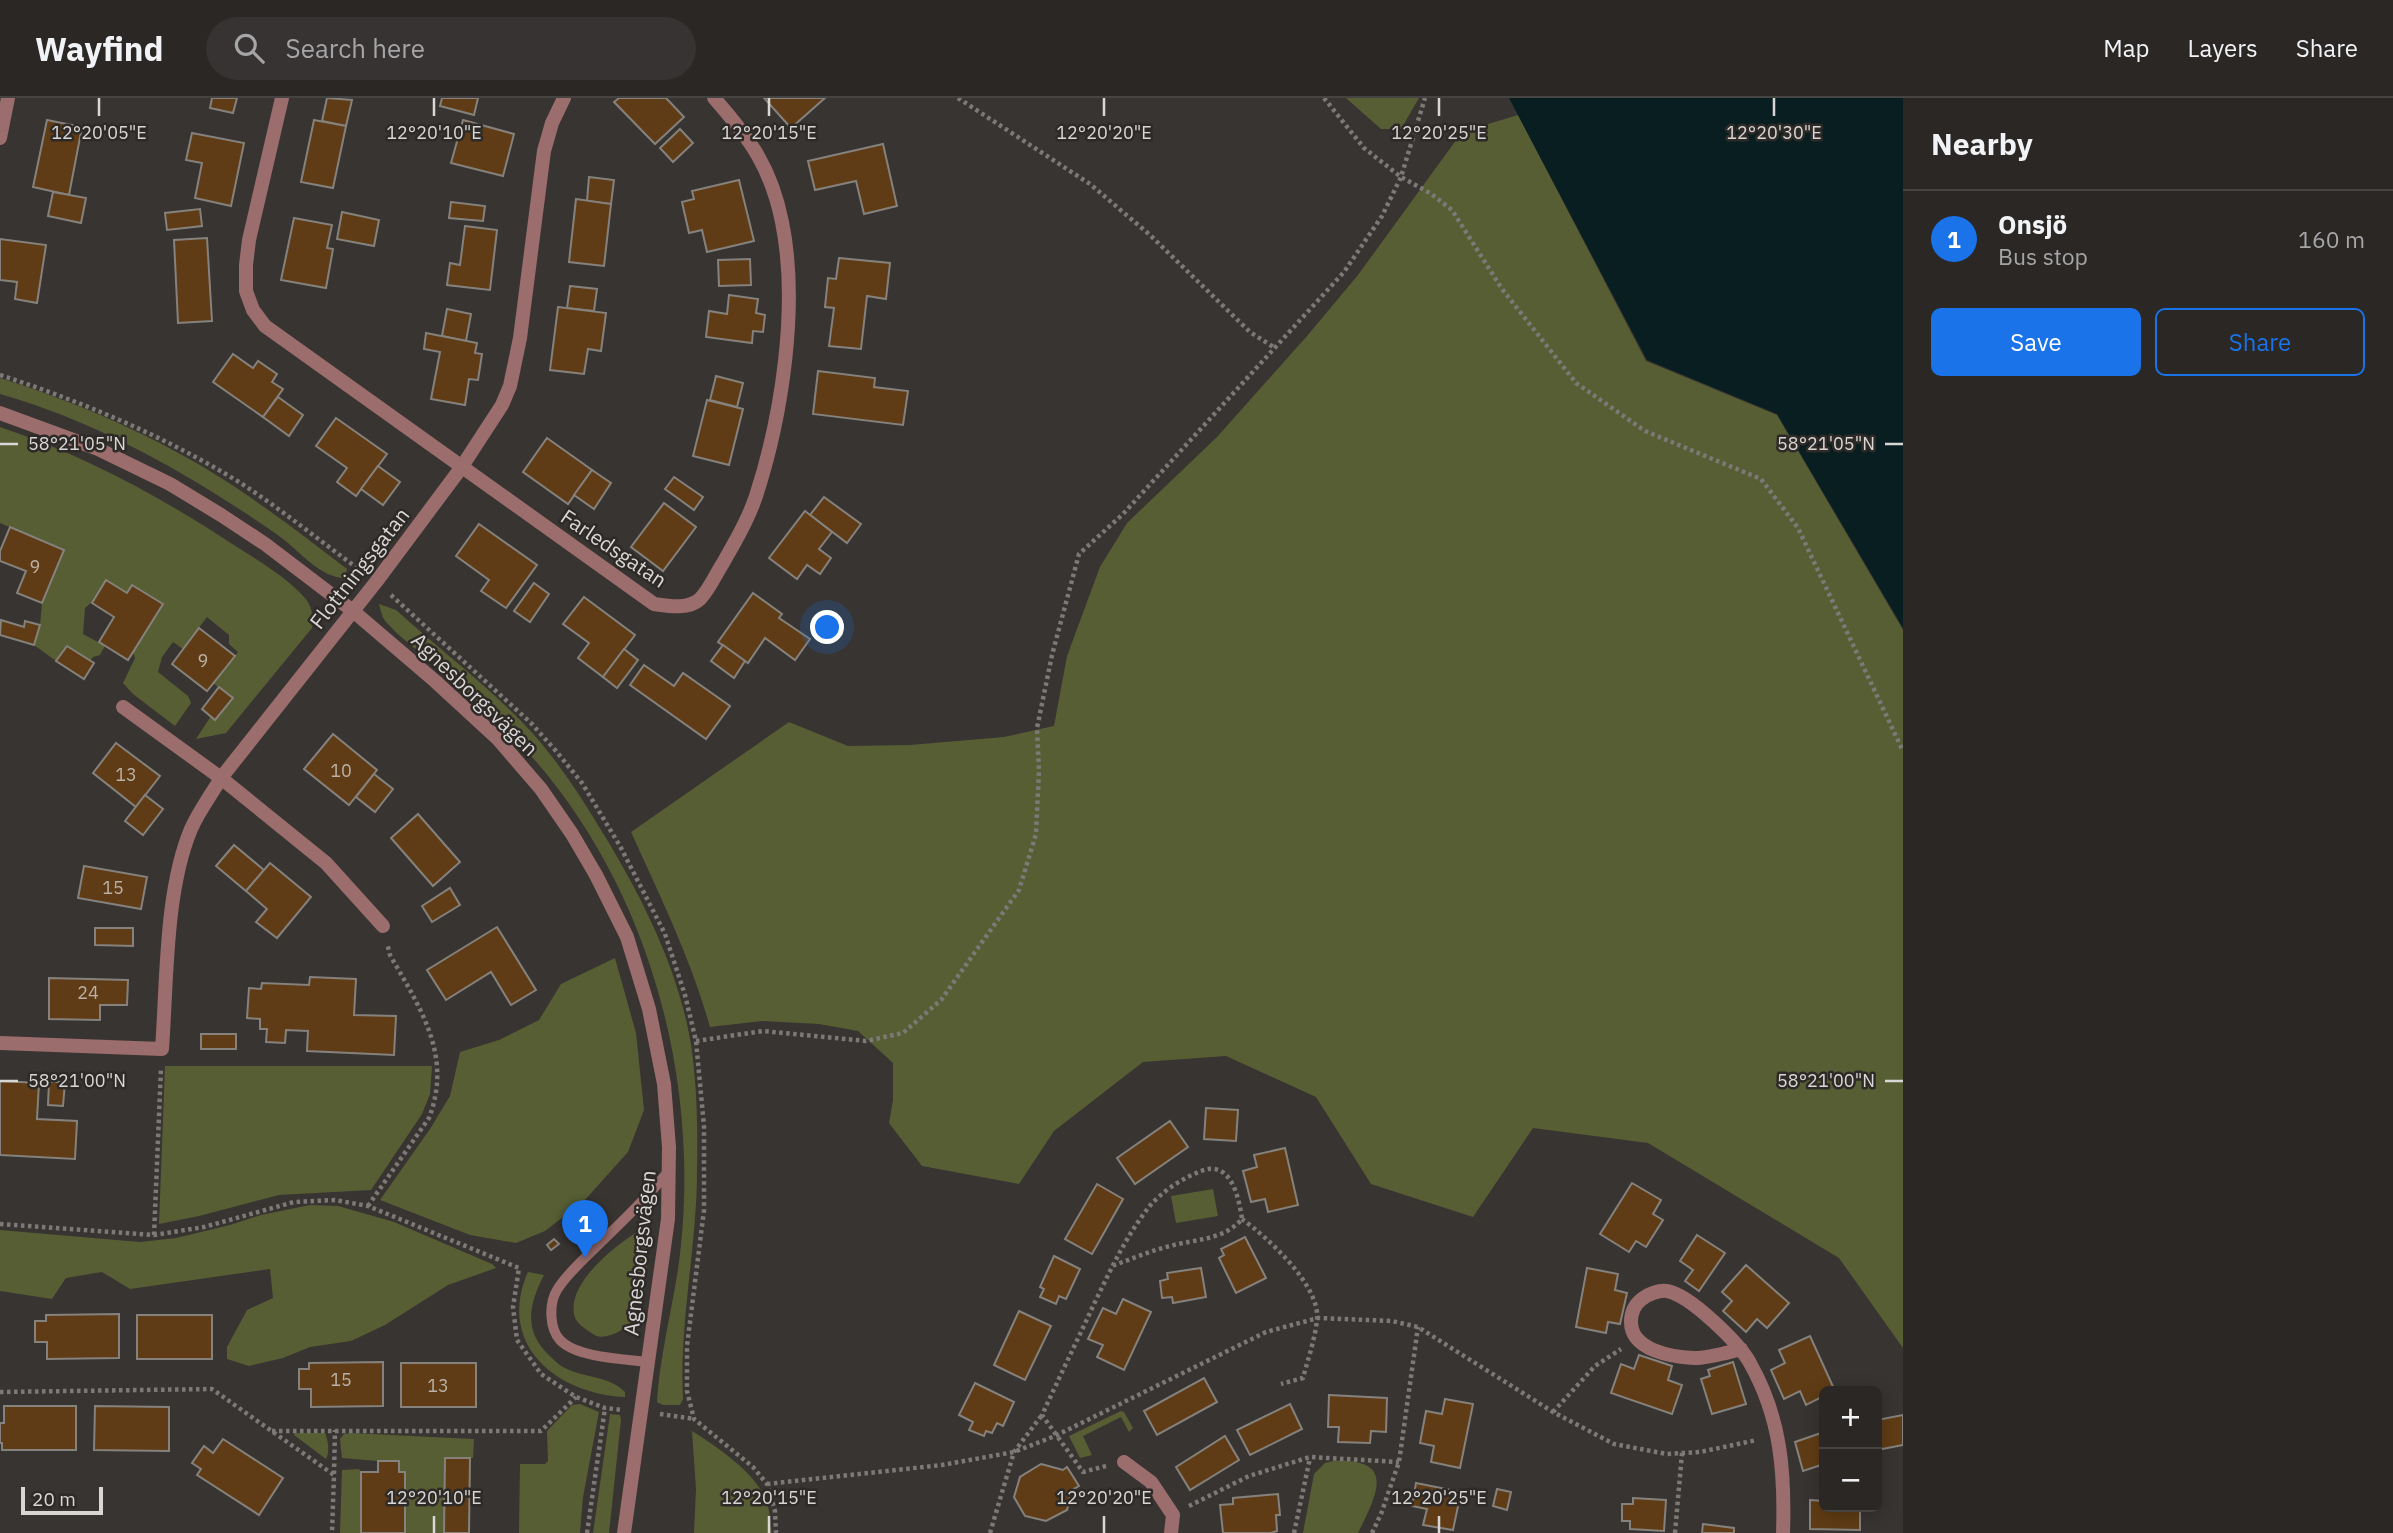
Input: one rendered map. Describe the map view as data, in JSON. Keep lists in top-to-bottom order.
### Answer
{
  "streets": {
    "street": ["Farledsgatan", "Flottningsgatan", "Agnesborgsvägen"]
  },
  "crossings": [
    ["Farledsgatan", "Flottningsgatan"],
    ["Flottningsgatan", "Agnesborgsvägen"]
  ],
  "house_numbers": [
    "9",
    "9",
    "10",
    "13",
    "15",
    "24",
    "15",
    "13"
  ],
  "scale_bar": "20 m",
  "page": {
    "header": "Wayfind",
    "search": "Search here",
    "nav": ["Map", "Layers", "Share"],
    "heading": "Nearby",
    "list": [
      {
        "mark": "1",
        "name": "Onsjö",
        "note": "Bus stop",
        "value": "160 m"
      }
    ],
    "buttons": ["Save", "Share"],
    "pins": "1",
    "map_buttons": ["+", "−"],
    "scale": "20 m"
  },
  "coordinates": [
    "12°20'05\"E",
    "12°20'10\"E",
    "12°20'15\"E",
    "12°20'20\"E",
    "12°20'25\"E",
    "12°20'30\"E",
    "58°21'05\"N",
    "58°21'00\"N"
  ]
}
